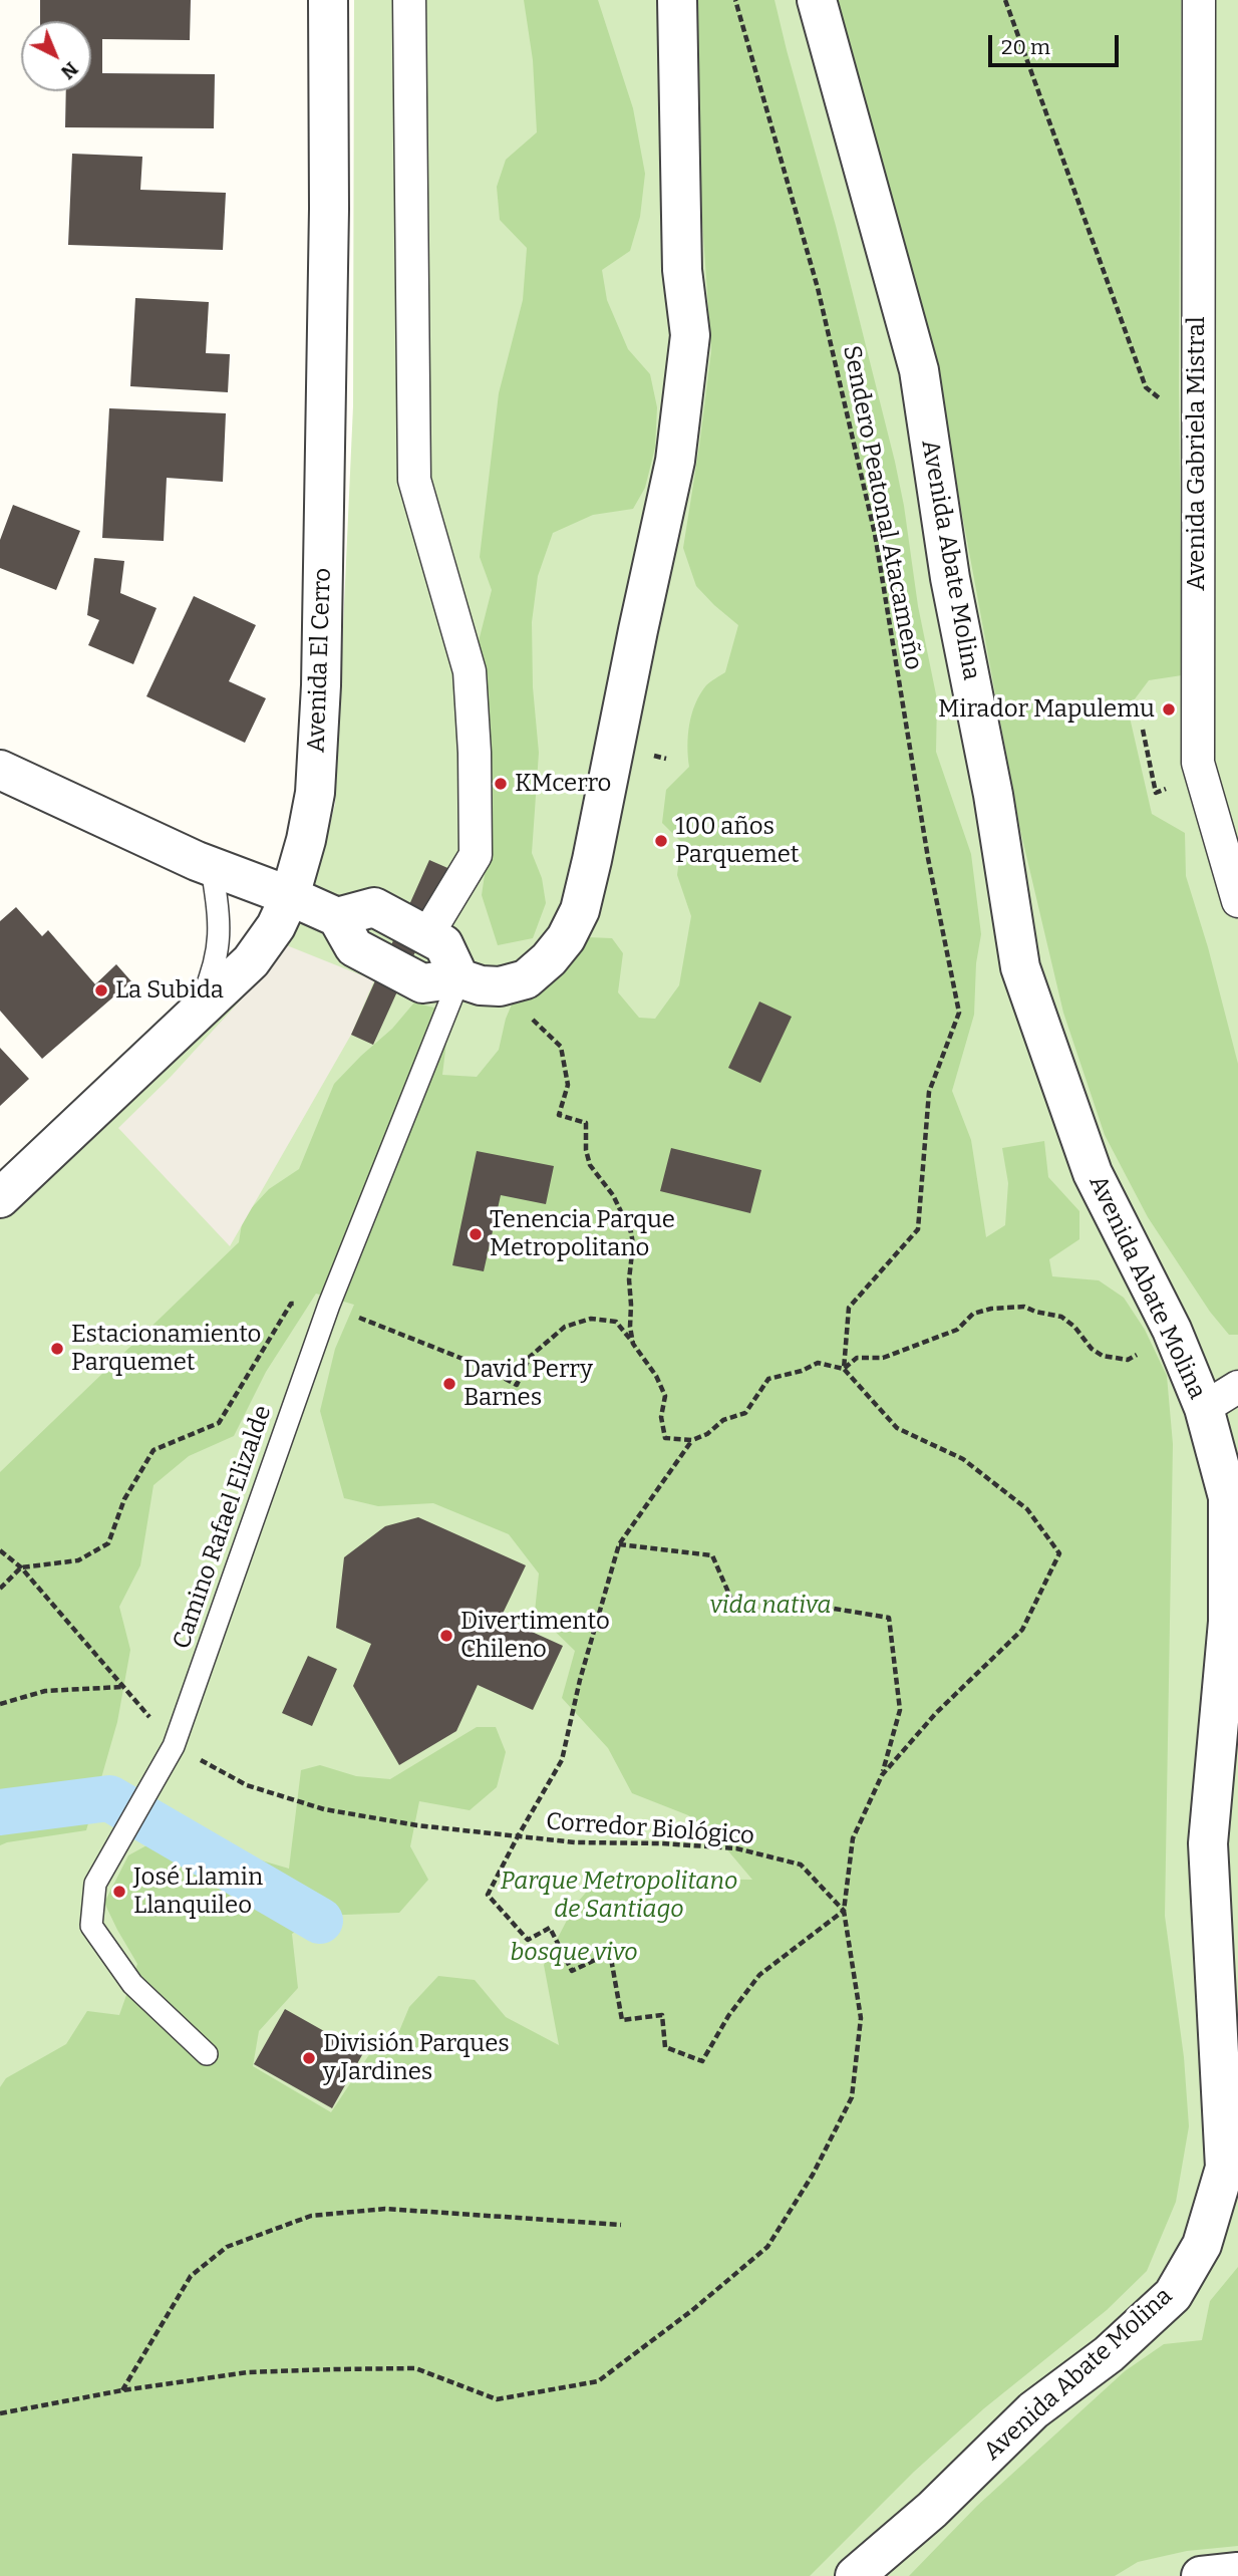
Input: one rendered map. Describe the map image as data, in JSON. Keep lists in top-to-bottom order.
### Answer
{
  "streets": {
    "street": ["Avenida Gabriela Mistral", "Avenida Abate Molina", "Avenida El Cerro"],
    "lane": ["Camino Rafael Elizalde"],
    "path": ["Sendero Peatonal Atacameño", "Corredor Biológico"]
  },
  "crossings": [
    ["Camino Rafael Elizalde", "Corredor Biológico"]
  ],
  "parks": ["vida nativa", "Parque Metropolitano de Santiago", "bosque vivo"],
  "places": [
    "Mirador Mapulemu",
    "KMcerro",
    "100 años Parquemet",
    "La Subida",
    "Tenencia Parque Metropolitano",
    "Estacionamiento Parquemet",
    "David Perry Barnes",
    "Divertimento Chileno",
    "José Llamin Llanquileo",
    "División Parques y Jardines"
  ],
  "scale_bar": "20 m",
  "north": "bottom right"
}
